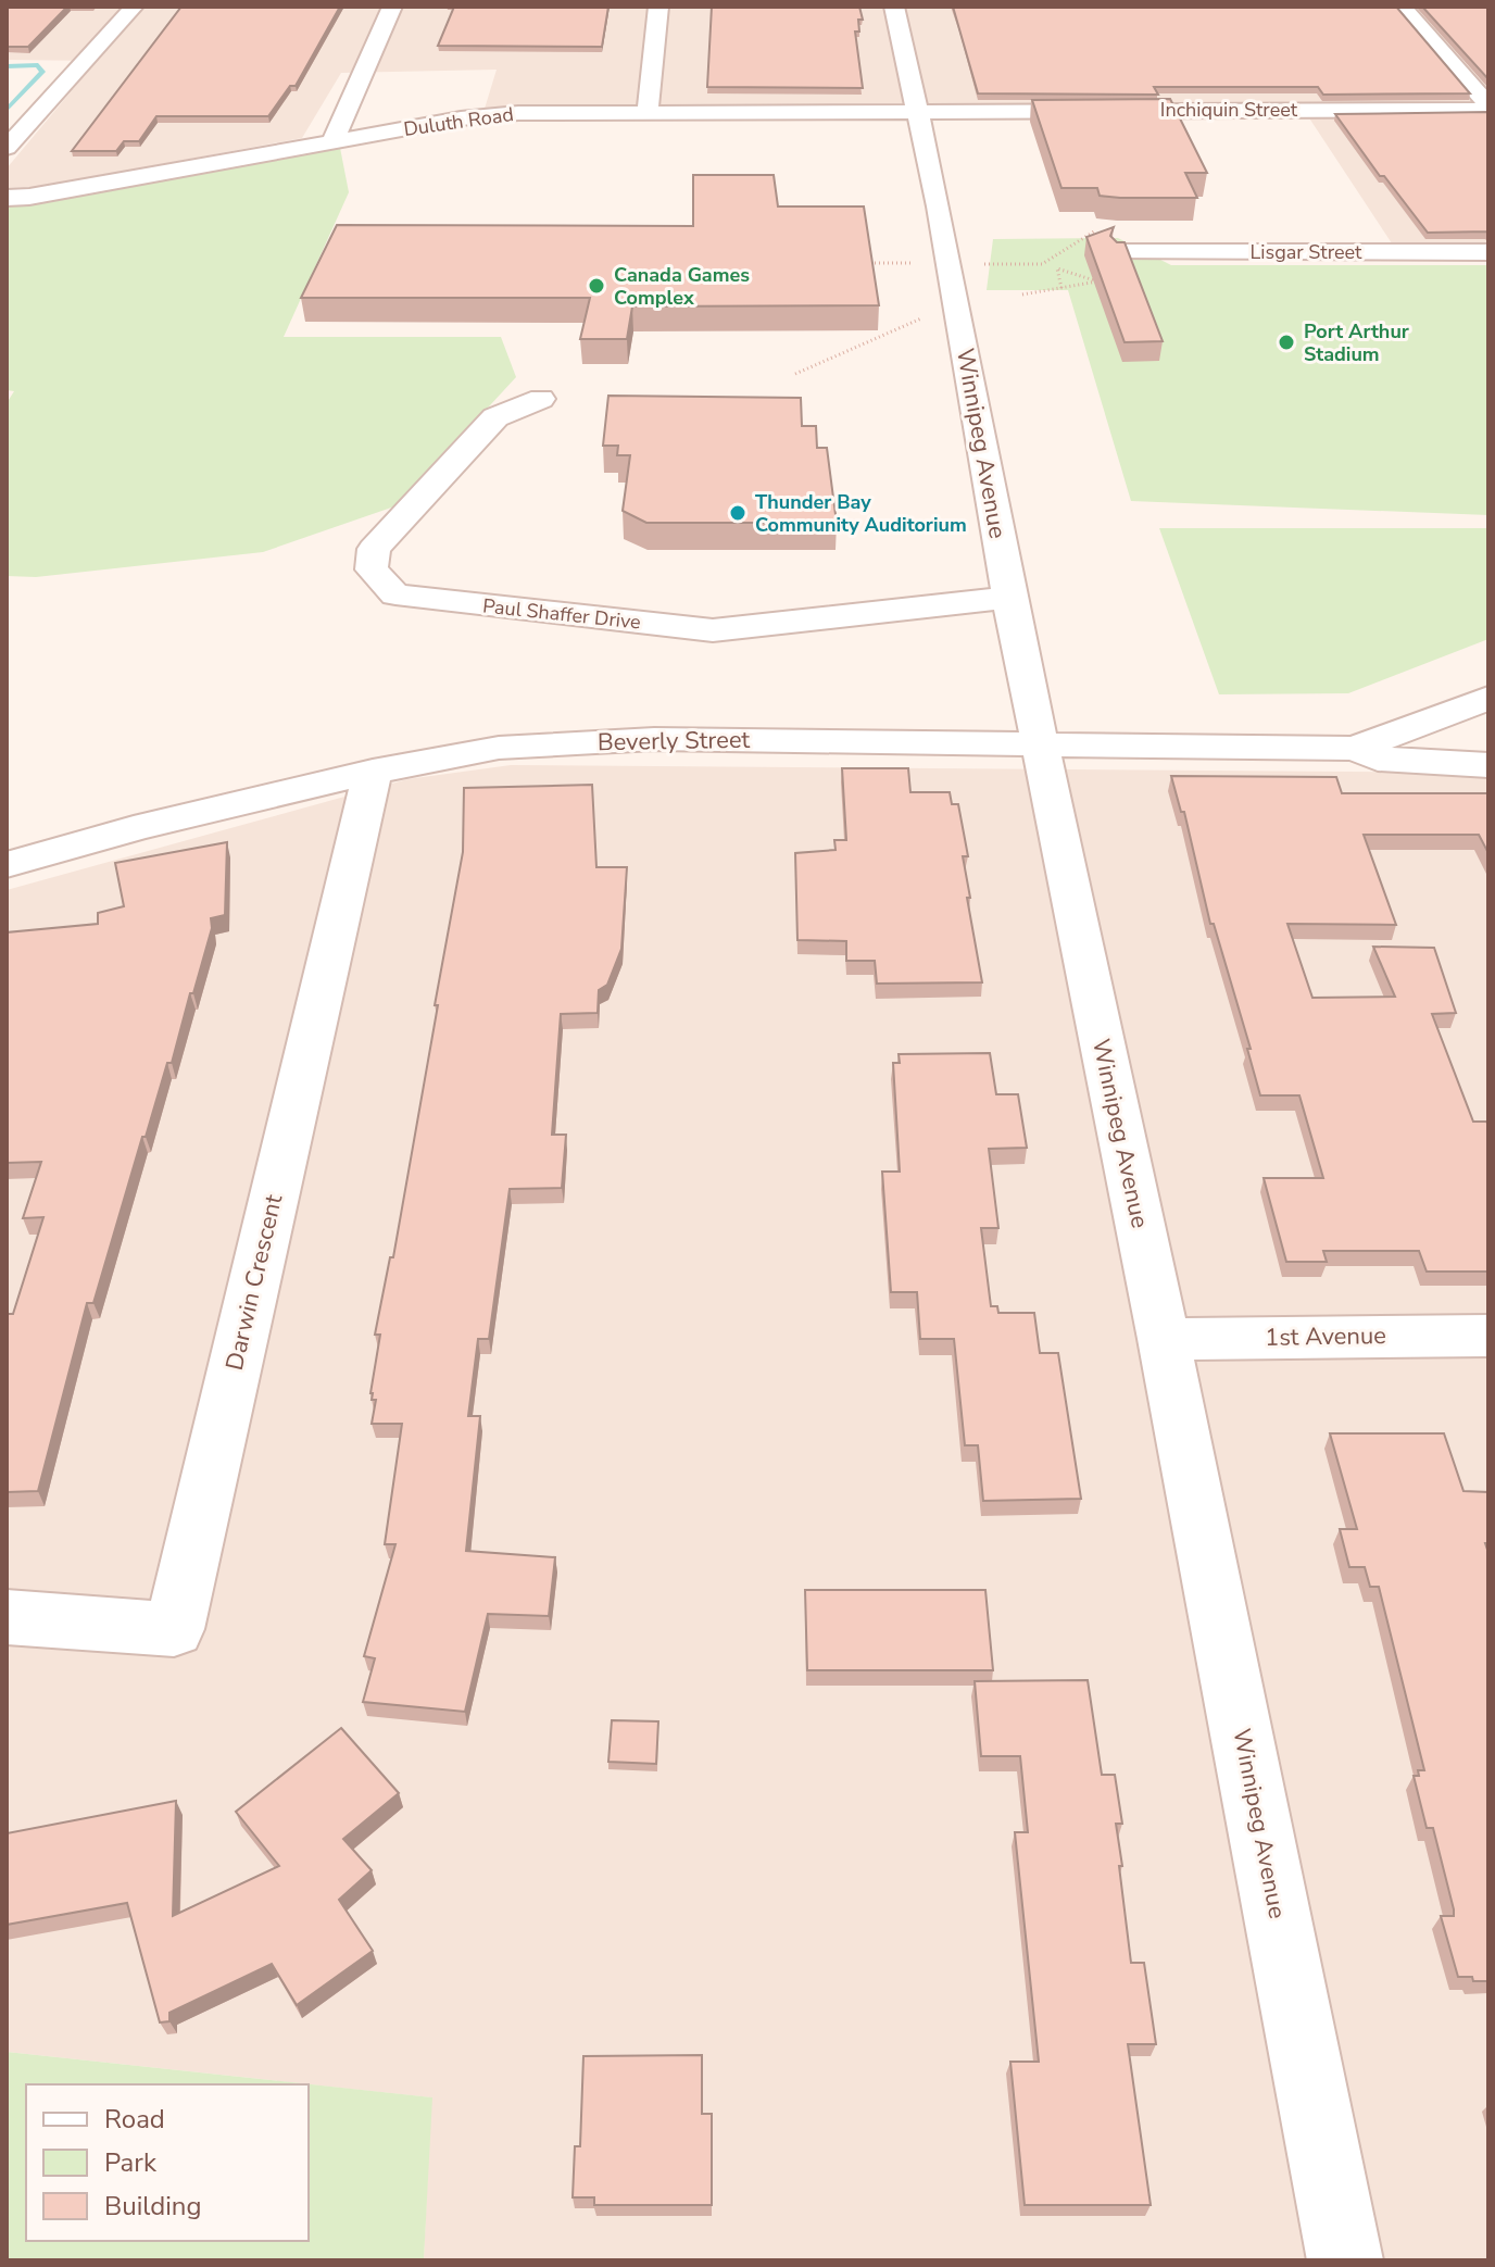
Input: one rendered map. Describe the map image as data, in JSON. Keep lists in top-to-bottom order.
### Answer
{
  "streets": {
    "street": [
      "Inchiquin Street",
      "Duluth Road",
      "Lisgar Street",
      "Winnipeg Avenue",
      "Paul Shaffer Drive",
      "Beverly Street",
      "Darwin Crescent",
      "1st Avenue"
    ]
  },
  "crossings": [
    ["Inchiquin Street", "Duluth Road"],
    ["Inchiquin Street", "Winnipeg Avenue"],
    ["Duluth Road", "Winnipeg Avenue"],
    ["Winnipeg Avenue", "Paul Shaffer Drive"],
    ["Winnipeg Avenue", "Beverly Street"],
    ["Winnipeg Avenue", "1st Avenue"],
    ["Beverly Street", "Darwin Crescent"]
  ],
  "places": ["Canada Games Complex", "Port Arthur Stadium", "Thunder Bay Community Auditorium"],
  "legend": ["Road", "Park", "Building"]
}
